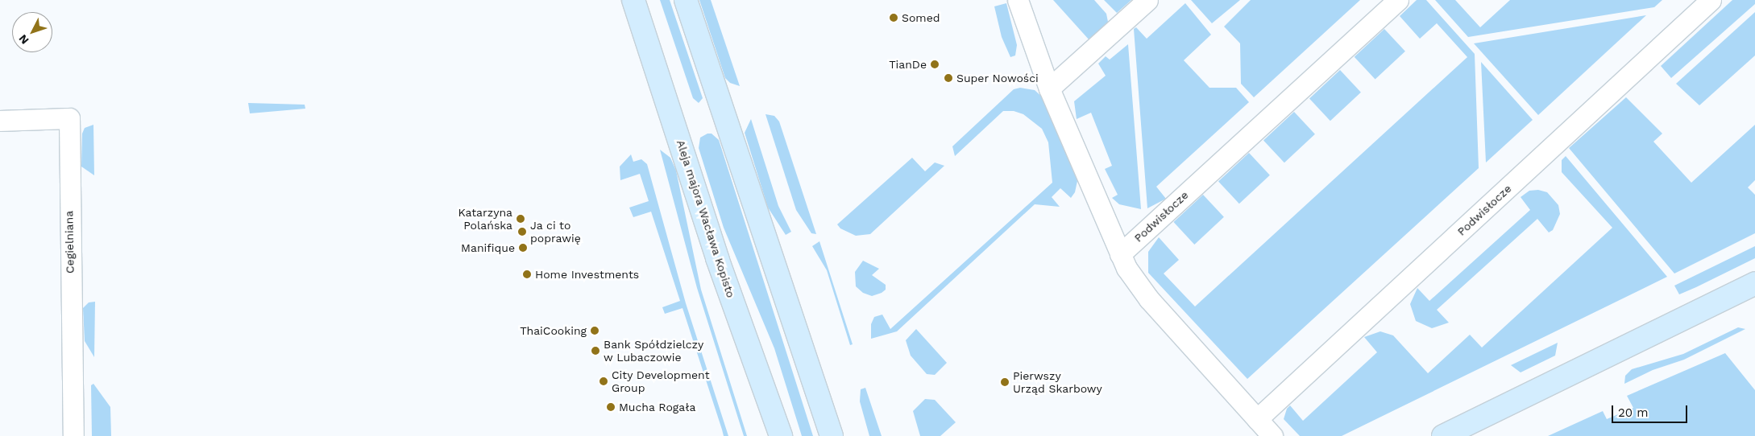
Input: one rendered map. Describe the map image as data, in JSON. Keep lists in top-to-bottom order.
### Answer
{
  "streets": {
    "main road": ["Aleja majora Wacława Kopisto"],
    "street": ["Podwisłocze", "Cegielniana"]
  },
  "places": [
    "Somed",
    "TianDe",
    "Super Nowości",
    "Katarzyna Polańska",
    "Ja ci to poprawię",
    "Manifique",
    "Home Investments",
    "ThaiCooking",
    "Bank Spółdzielczy w Lubaczowie",
    "City Development Group",
    "Pierwszy Urząd Skarbowy",
    "Mucha Rogała"
  ],
  "scale_bar": "20 m",
  "north": "bottom left"
}
